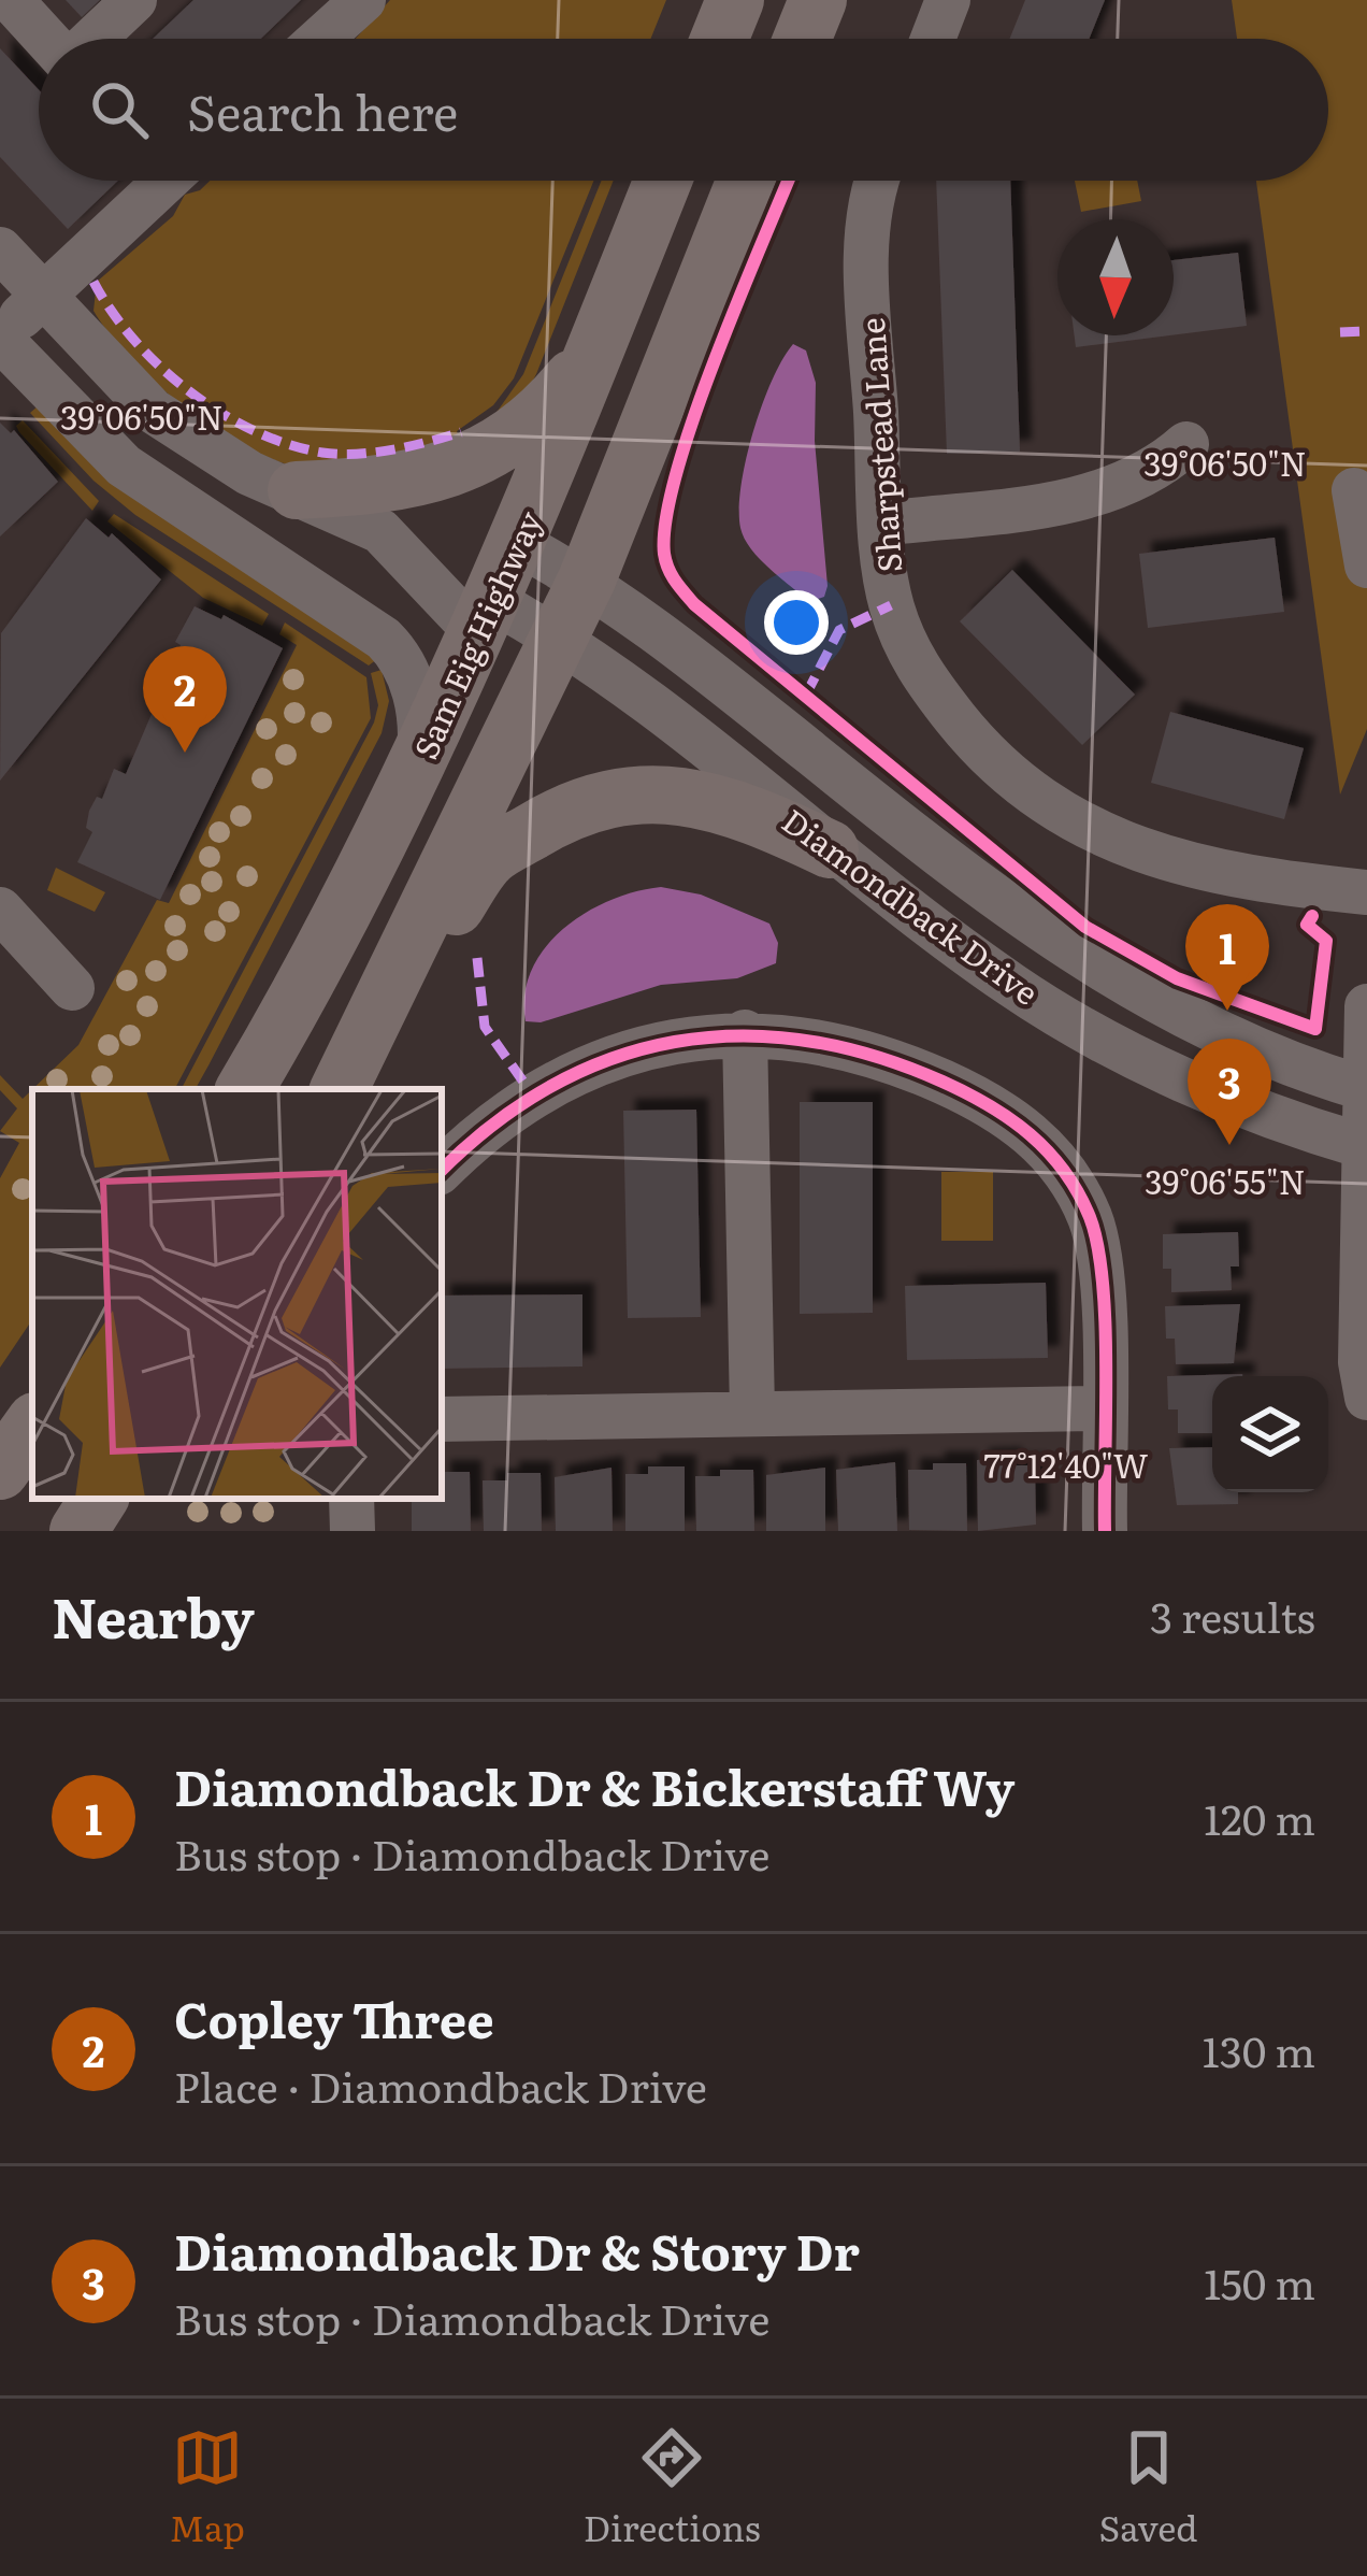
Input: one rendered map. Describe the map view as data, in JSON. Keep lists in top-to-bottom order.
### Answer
{
  "streets": {
    "main road": ["Sam Eig Highway"],
    "street": ["Sharpstead Lane", "Diamondback Drive"]
  },
  "crossings": [
    ["Sam Eig Highway", "Diamondback Drive"]
  ],
  "north": "bottom",
  "page": {
    "search": "Search here",
    "pins": ["2", "1", "3"],
    "heading": ["Nearby", "3 results"],
    "list": [
      {
        "mark": "1",
        "name": "Diamondback Dr & Bickerstaff Wy",
        "note": "Bus stop · Diamondback Drive",
        "value": "120 m"
      },
      {
        "mark": "2",
        "name": "Copley Three",
        "note": "Place · Diamondback Drive",
        "value": "130 m"
      },
      {
        "mark": "3",
        "name": "Diamondback Dr & Story Dr",
        "note": "Bus stop · Diamondback Drive",
        "value": "150 m"
      }
    ],
    "nav": ["Map", "Directions", "Saved"]
  },
  "coordinates": ["39°06'50\"N", "39°06'55\"N", "77°12'40\"W"]
}
